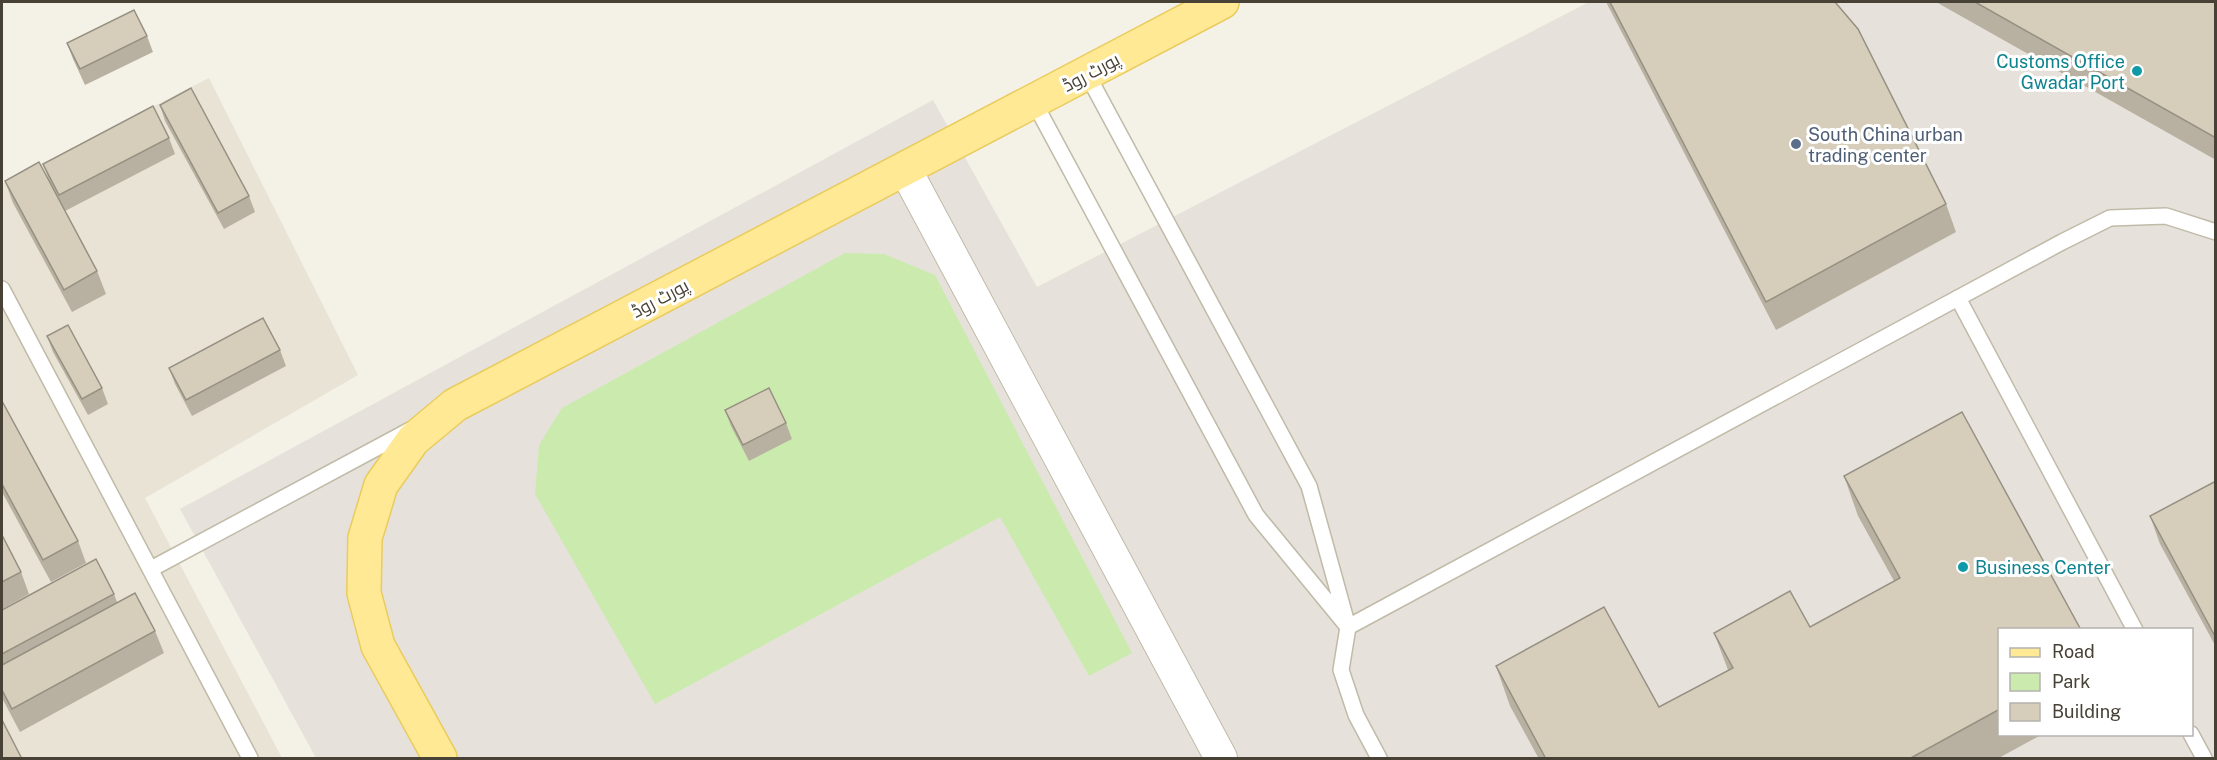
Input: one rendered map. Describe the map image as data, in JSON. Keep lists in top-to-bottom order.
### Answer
{
  "streets": {
    "main road": ["پورٹ روڈ"]
  },
  "places": ["Customs Office Gwadar Port", "South China urban trading center", "Business Center"],
  "legend": ["Road", "Park", "Building"]
}
